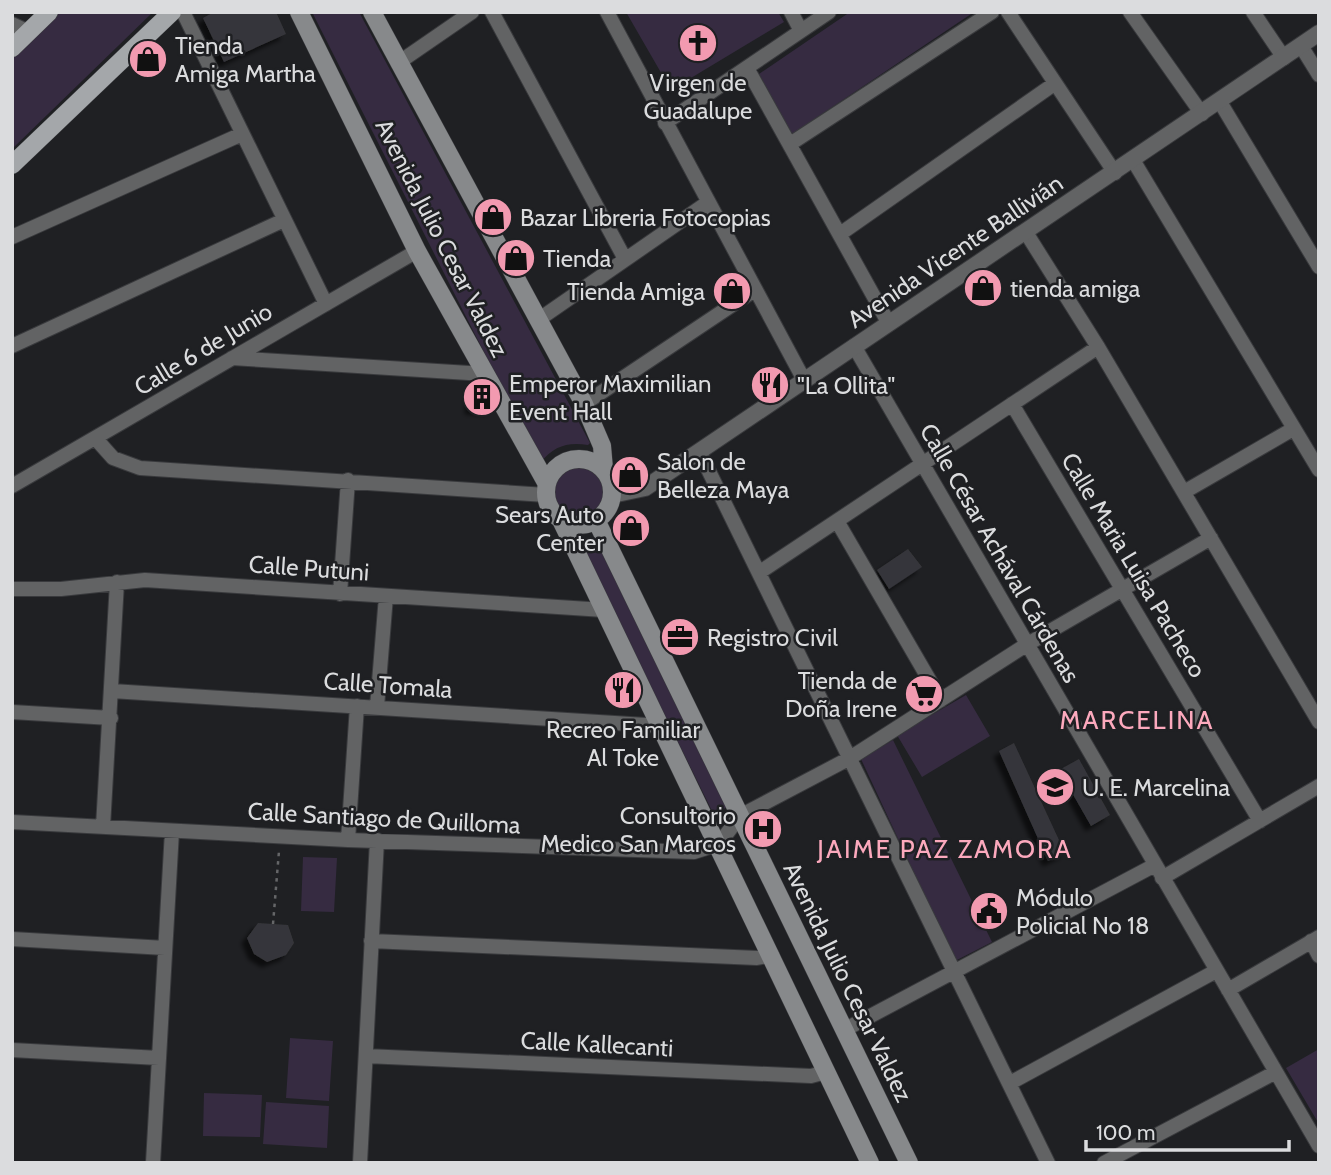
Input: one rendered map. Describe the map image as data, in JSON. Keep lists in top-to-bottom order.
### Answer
{
  "streets": {
    "main road": ["Avenida Julio Cesar Valdez"],
    "street": [
      "Avenida Vicente Ballivián",
      "Calle 6 de Junio",
      "Calle César Achával Cárdenas",
      "Calle Maria Luisa Pacheco",
      "Calle Putuni",
      "Calle Tomala",
      "Calle Santiago de Quilloma",
      "Calle Kallecanti"
    ]
  },
  "crossings": [
    ["Avenida Julio Cesar Valdez", "Avenida Vicente Ballivián"],
    ["Avenida Julio Cesar Valdez", "Calle 6 de Junio"],
    ["Avenida Vicente Ballivián", "Calle César Achával Cárdenas"]
  ],
  "districts": ["MARCELINA", "JAIME PAZ ZAMORA"],
  "places": {
    "church": ["Virgen de Guadalupe"],
    "shop": [
      "Tienda Amiga Martha",
      "Bazar Libreria Fotocopias",
      "Tienda",
      "tienda amiga",
      "Tienda Amiga",
      "Salon de Belleza Maya",
      "Sears Auto Center"
    ],
    "restaurant": ["\"La Ollita\"", "Recreo Familiar Al Toke"],
    "building": ["Emperor Maximilian Event Hall"],
    "office": ["Registro Civil"],
    "supermarket": ["Tienda de Doña Irene"],
    "school or university": ["U. E. Marcelina"],
    "hospital": ["Consultorio Medico San Marcos"],
    "public building": ["Módulo Policial No 18"]
  },
  "scale_bar": "100 m"
}
